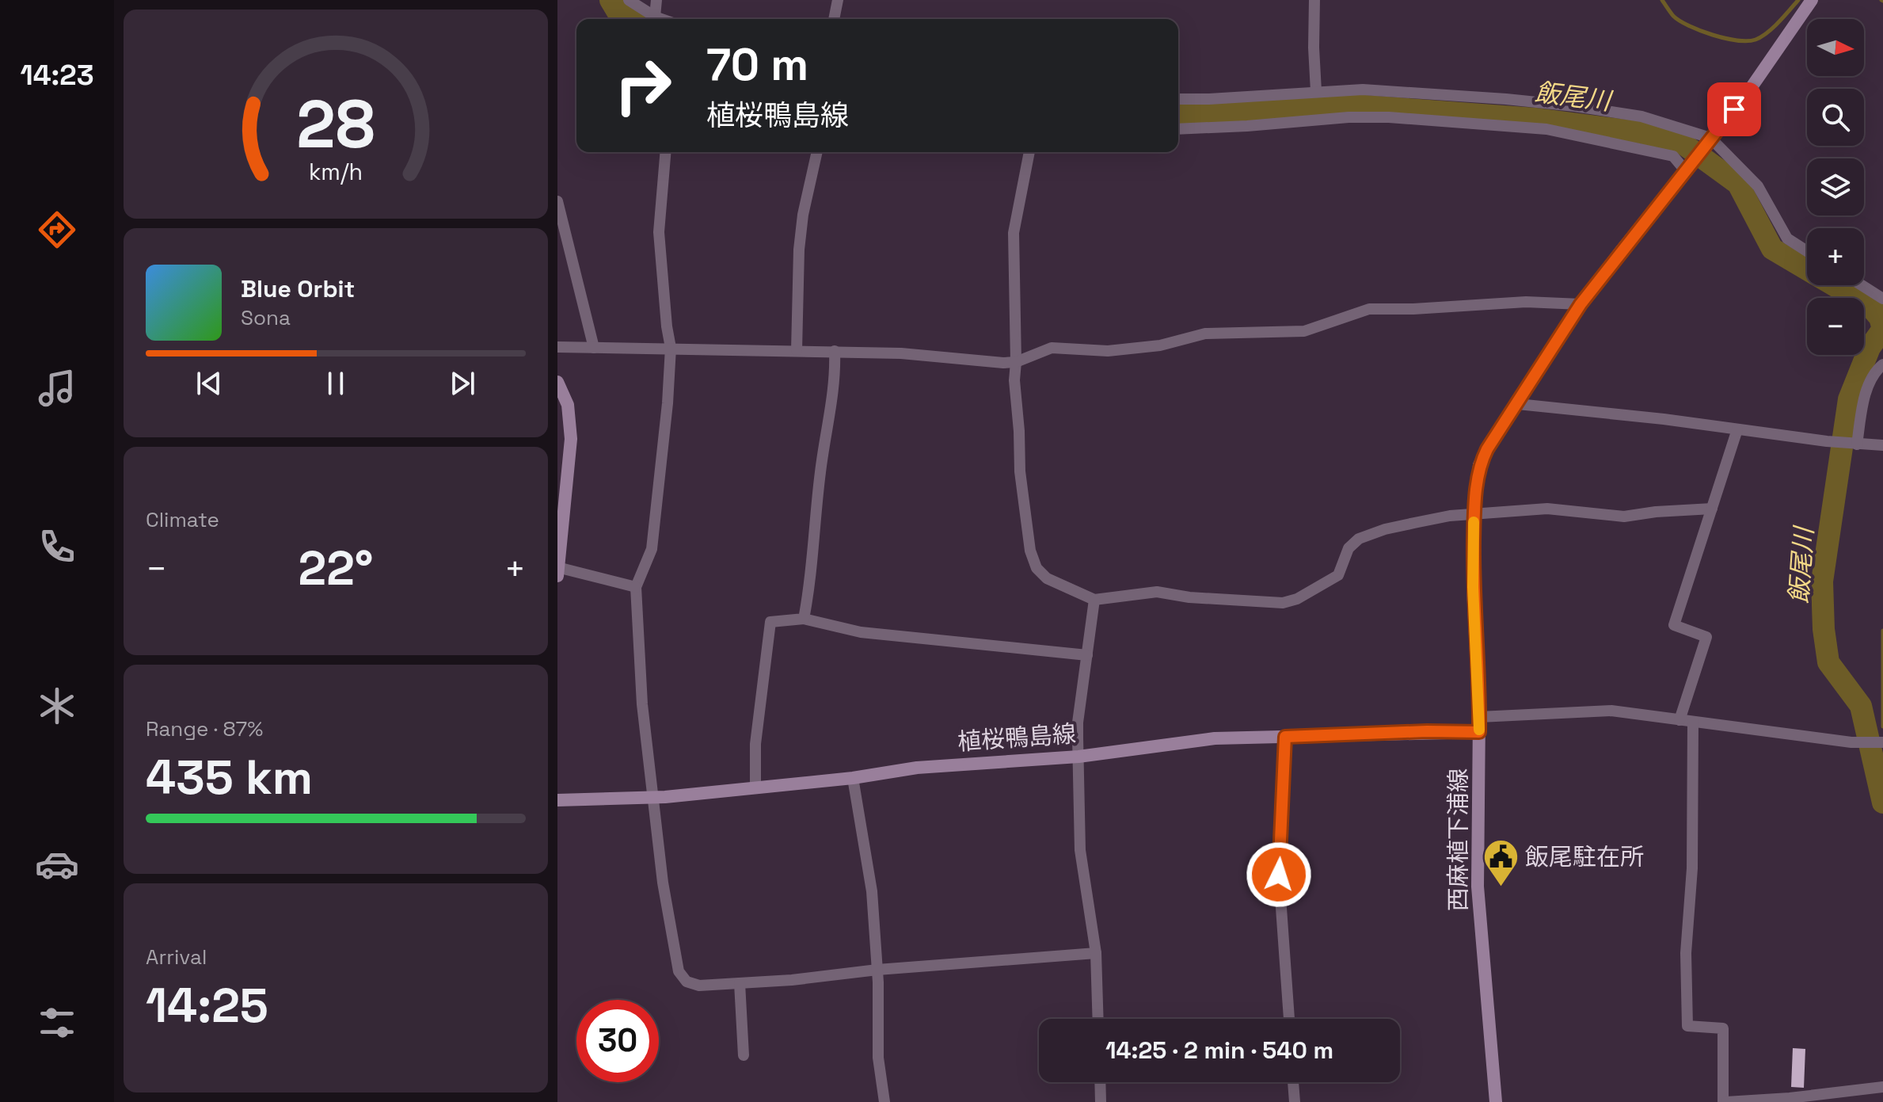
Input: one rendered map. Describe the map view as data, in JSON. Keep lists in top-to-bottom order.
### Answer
{
  "streets": {
    "main road": ["植桜鴨島線", "西麻植下浦線"]
  },
  "crossings": [
    ["植桜鴨島線", "西麻植下浦線"]
  ],
  "water": ["飯尾川"],
  "places": {
    "public building": ["飯尾駐在所"]
  },
  "north": "right",
  "page": {
    "tabs": "14:23",
    "map_buttons": ["+", "−"],
    "turn": ["70 m", "植桜鴨島線"],
    "song": ["Blue Orbit", "Sona"],
    "tile": [
      "Climate",
      ["Range · 87%", "435 km"],
      ["Arrival", "14:25"]
    ],
    "heat": ["−", "22°", "+"],
    "limit": "30",
    "trip": "14:25 · 2 min · 540 m",
    "gauge": ["28", "km/h"]
  }
}
